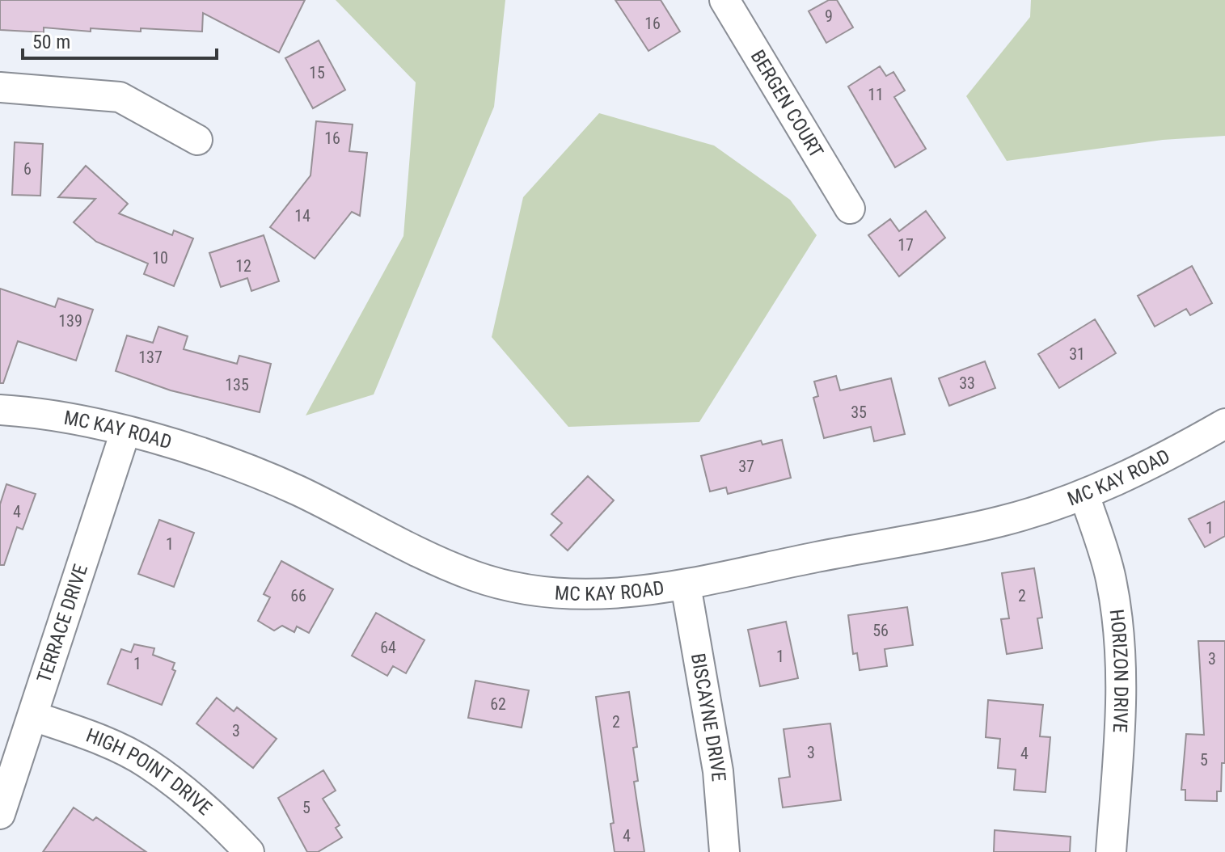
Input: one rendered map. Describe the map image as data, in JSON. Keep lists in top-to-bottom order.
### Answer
{
  "streets": {
    "street": [
      "BERGEN COURT",
      "MC KAY ROAD",
      "TERRACE DRIVE",
      "HORIZON DRIVE",
      "BISCAYNE DRIVE",
      "HIGH POINT DRIVE"
    ]
  },
  "crossings": [
    ["MC KAY ROAD", "TERRACE DRIVE"],
    ["MC KAY ROAD", "HORIZON DRIVE"],
    ["MC KAY ROAD", "BISCAYNE DRIVE"],
    ["TERRACE DRIVE", "HIGH POINT DRIVE"]
  ],
  "house_numbers": [
    "9",
    "16",
    "15",
    "11",
    "16",
    "6",
    "14",
    "17",
    "10",
    "12",
    "139",
    "31",
    "137",
    "33",
    "135",
    "35",
    "37",
    "4",
    "1",
    "1",
    "66",
    "2",
    "56",
    "64",
    "1",
    "3",
    "1",
    "62",
    "2",
    "3",
    "3",
    "4",
    "5",
    "5",
    "4"
  ],
  "scale_bar": "50 m"
}
